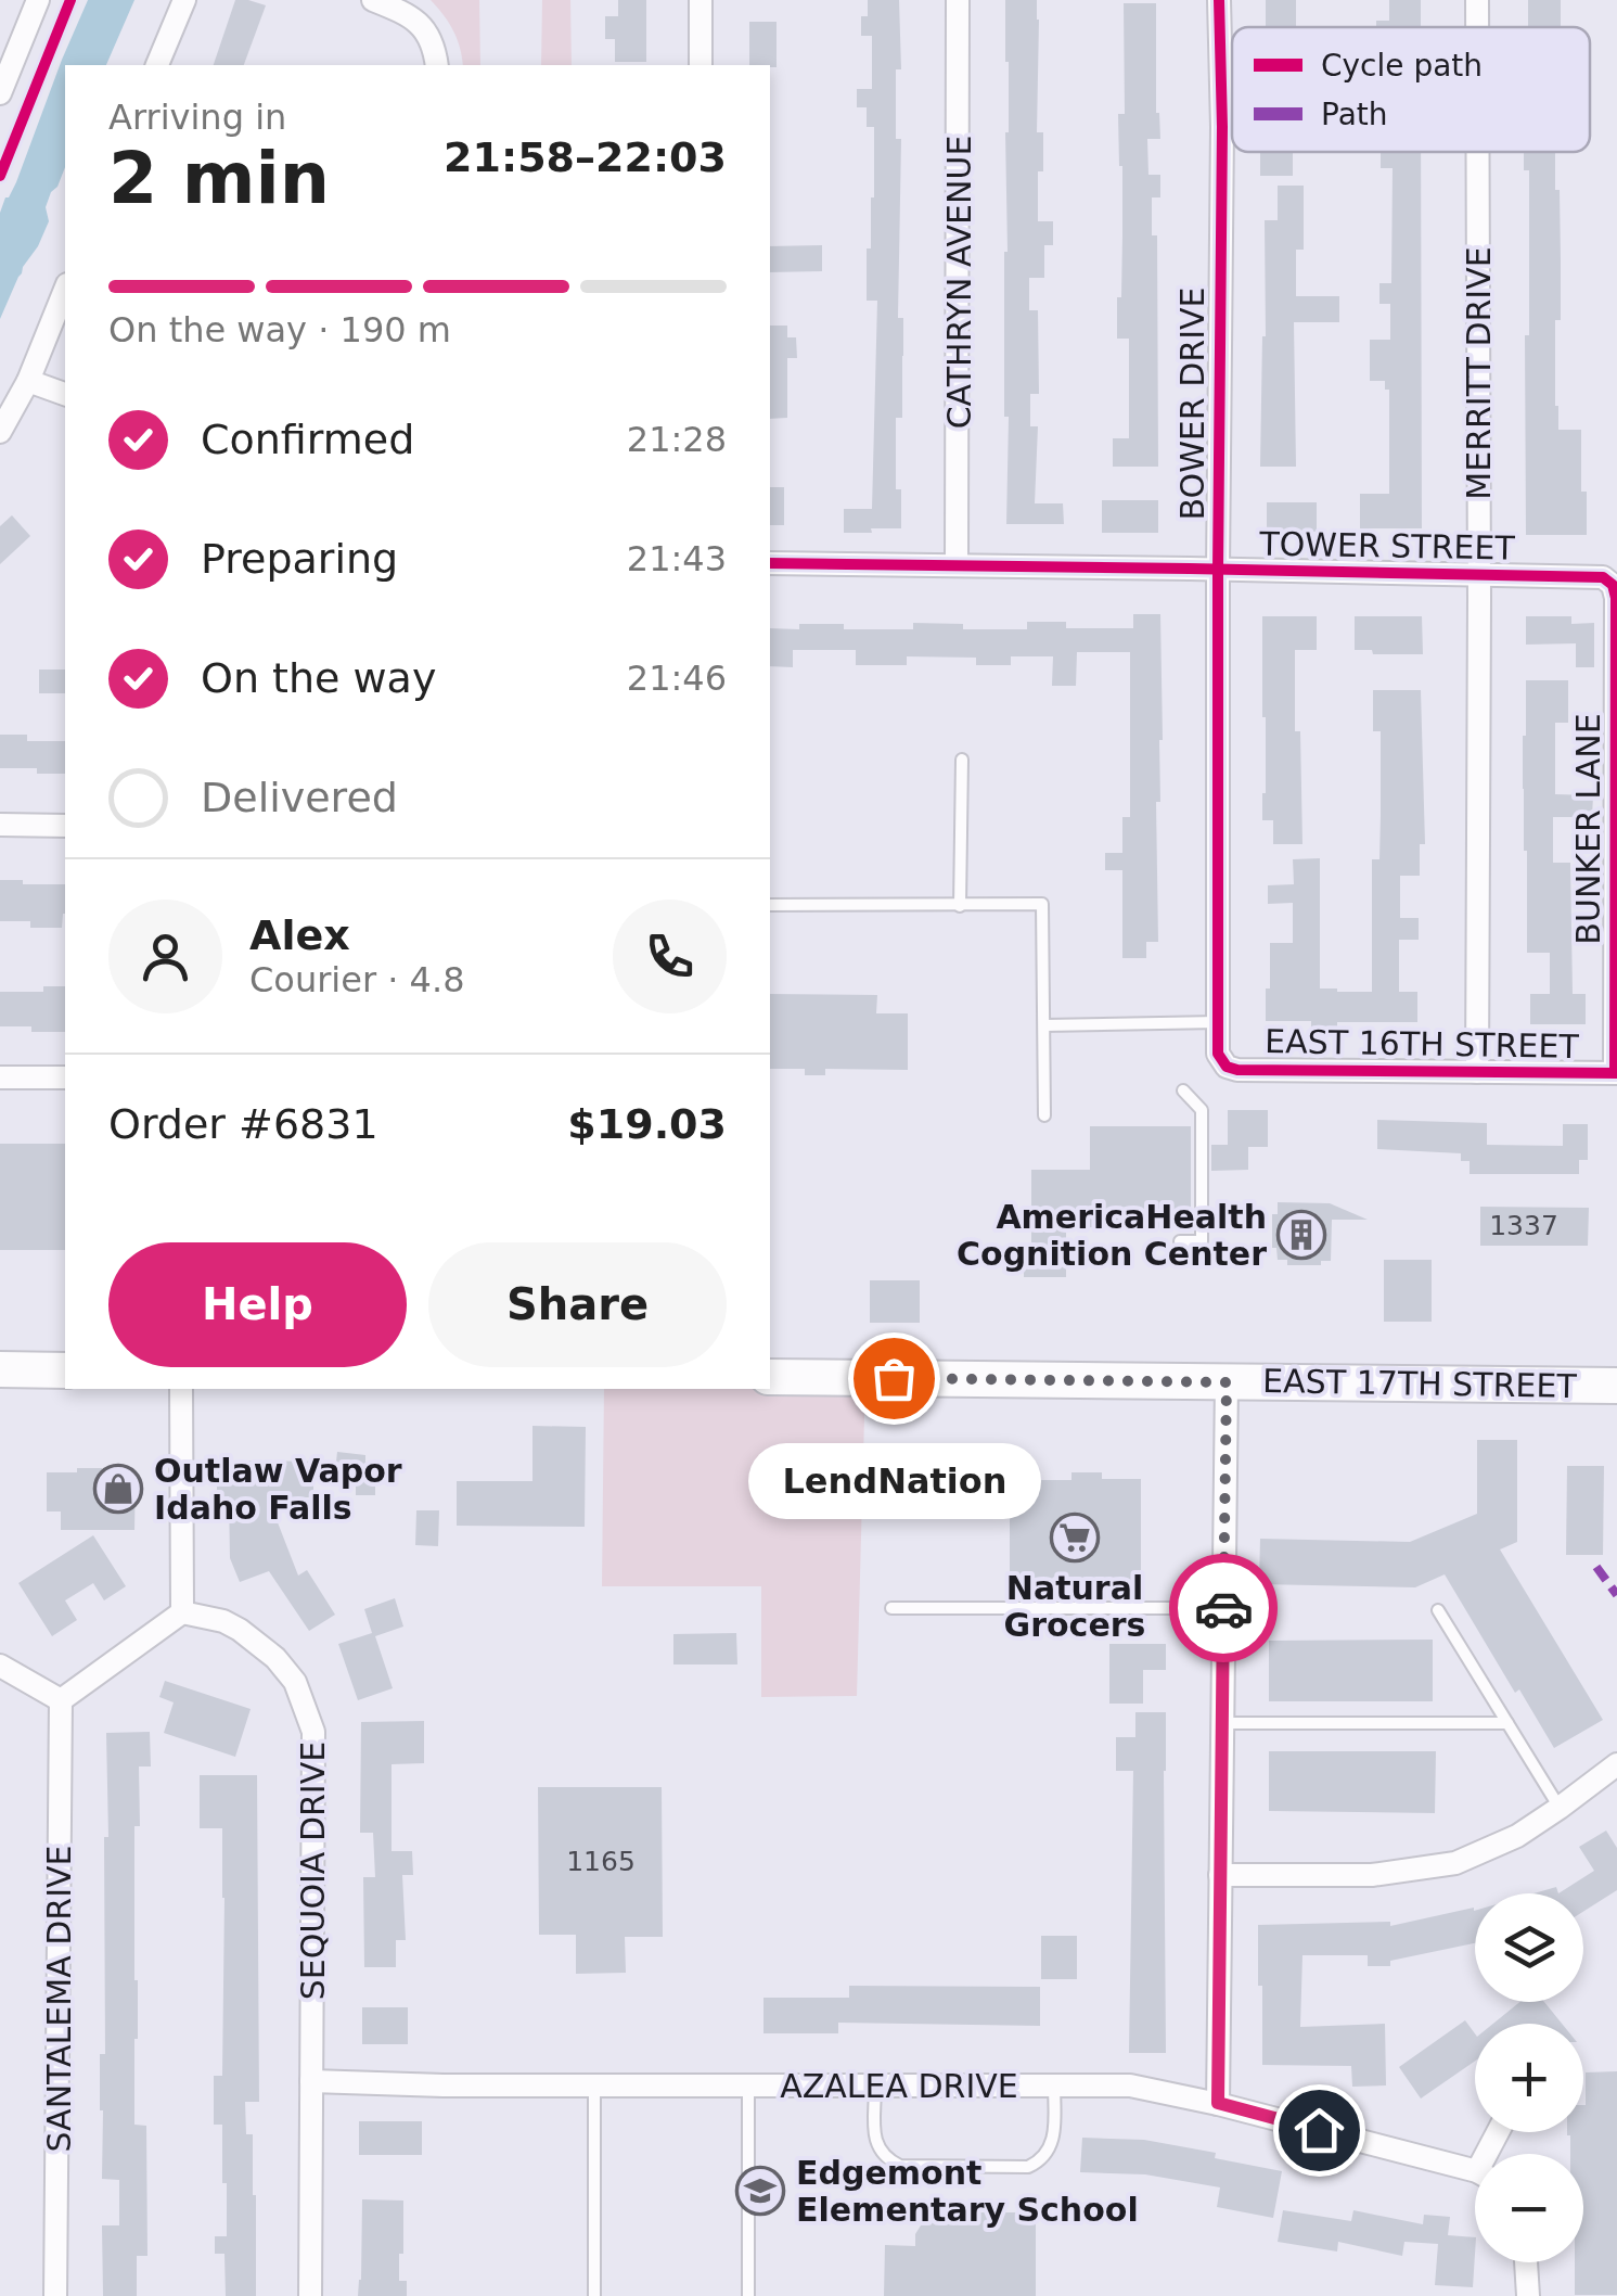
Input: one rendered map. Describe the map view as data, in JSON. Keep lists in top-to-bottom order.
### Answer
{
  "streets": {
    "main road": ["EAST 17TH STREET"],
    "street": [
      "CATHRYN AVENUE",
      "MERRITT DRIVE",
      "BOWER DRIVE",
      "TOWER STREET",
      "BUNKER LANE",
      "EAST 16TH STREET",
      "SEQUOIA DRIVE",
      "SANTALEMA DRIVE",
      "AZALEA DRIVE"
    ]
  },
  "crossings": [
    ["CATHRYN AVENUE", "TOWER STREET"],
    ["MERRITT DRIVE", "TOWER STREET"],
    ["MERRITT DRIVE", "EAST 16TH STREET"],
    ["BOWER DRIVE", "TOWER STREET"],
    ["BOWER DRIVE", "EAST 16TH STREET"],
    ["TOWER STREET", "BUNKER LANE"],
    ["BUNKER LANE", "EAST 16TH STREET"],
    ["SEQUOIA DRIVE", "AZALEA DRIVE"]
  ],
  "places": {
    "building": ["AmericaHealth Cognition Center"],
    "other": ["LendNation"],
    "shop": ["Outlaw Vapor Idaho Falls"],
    "supermarket": ["Natural Grocers"],
    "school or university": ["Edgemont Elementary School"]
  },
  "house_numbers": ["1337", "1165"],
  "legend": ["Cycle path", "Path"],
  "page": {
    "heading": ["2 min", "Arriving in", "21:58–22:03"],
    "panel": [
      "Alex",
      "Courier · 4.8",
      "Order #6831",
      "$19.03"
    ],
    "bar": "On the way · 190 m",
    "list": [
      ["Confirmed", "21:28"],
      ["Preparing", "21:43"],
      ["On the way", "21:46"],
      "Delivered"
    ],
    "buttons": ["Help", "Share"],
    "bubble": "LendNation",
    "map_buttons": ["+", "−"]
  }
}
